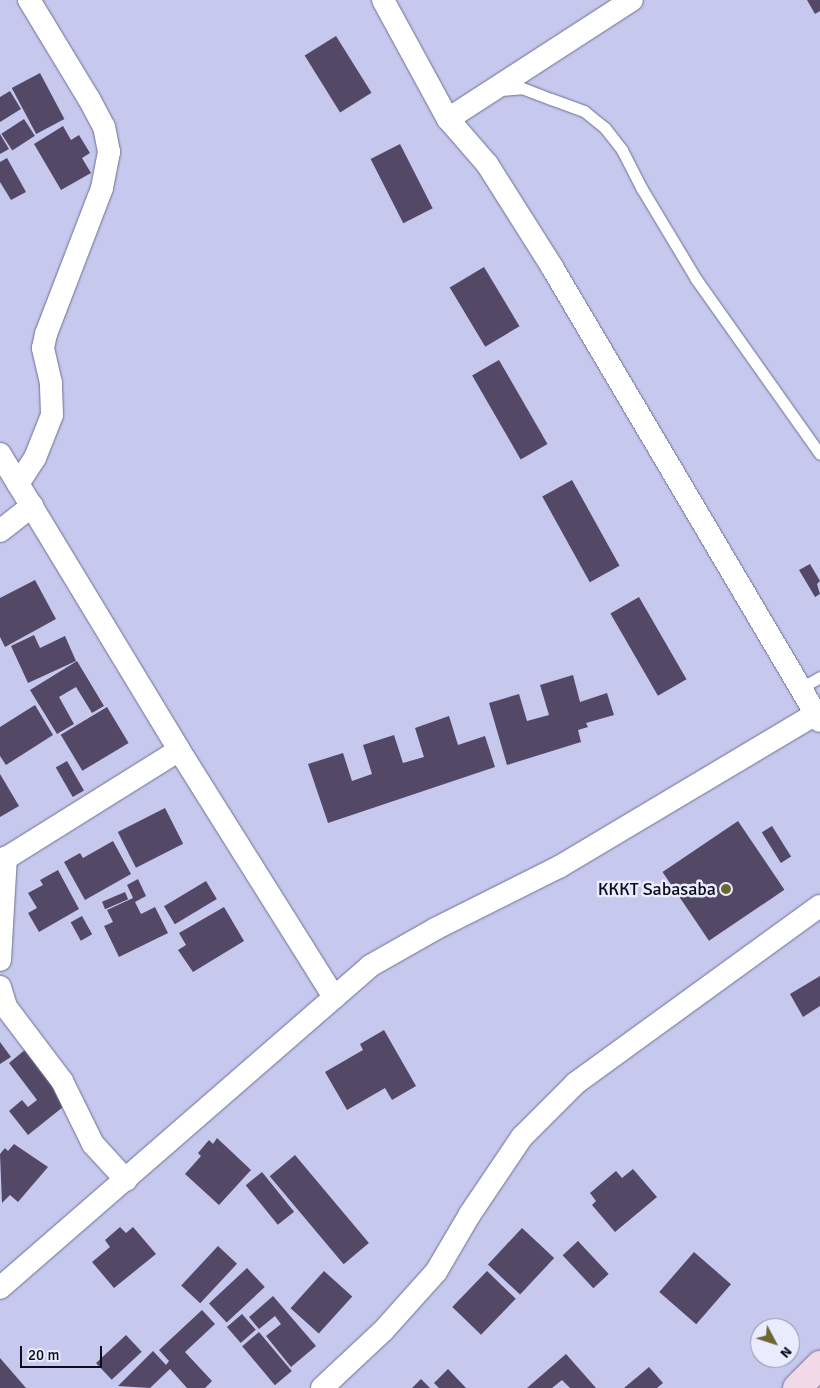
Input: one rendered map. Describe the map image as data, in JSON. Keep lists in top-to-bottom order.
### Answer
{
  "places": ["KKKT Sabasaba"],
  "scale_bar": "20 m",
  "north": "bottom right"
}
